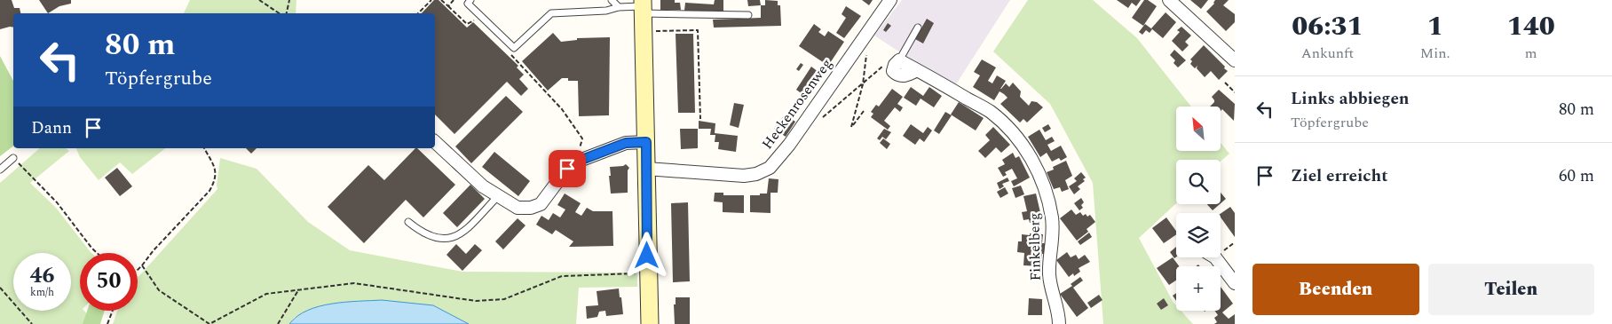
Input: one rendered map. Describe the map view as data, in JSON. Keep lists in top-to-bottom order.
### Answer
{
  "streets": {
    "street": ["Heckenrosenweg", "Finkelberg"]
  },
  "north": "top left",
  "page": {
    "eta": [
      "06:31",
      "Ankunft",
      "1",
      "Min.",
      "140",
      "m"
    ],
    "turn": ["80 m", "Töpfergrube"],
    "list": [
      {
        "name": "Links abbiegen",
        "note": "Töpfergrube",
        "value": "80 m"
      },
      {
        "name": "Ziel erreicht",
        "value": "60 m"
      }
    ],
    "map_buttons": "+",
    "then": "Dann",
    "speed": "46 km/h",
    "limit": "50",
    "buttons": ["Beenden", "Teilen"]
  }
}
